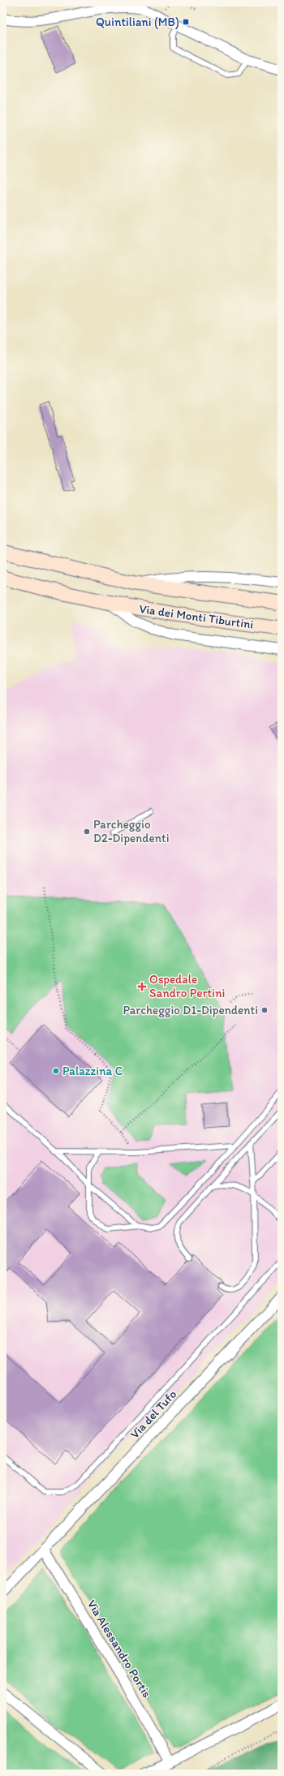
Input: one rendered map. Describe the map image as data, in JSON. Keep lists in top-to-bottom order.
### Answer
{
  "streets": {
    "main road": ["Via dei Monti Tiburtini"],
    "street": ["Via del Tufo", "Via Alessandro Portis"]
  },
  "crossings": [
    ["Via del Tufo", "Via Alessandro Portis"]
  ],
  "places": {
    "transit": ["Quintiliani (MB)"],
    "other": ["Parcheggio D2-Dipendenti", "Parcheggio D1-Dipendenti", "Palazzina C"],
    "health": ["Ospedale Sandro Pertini"]
  }
}
